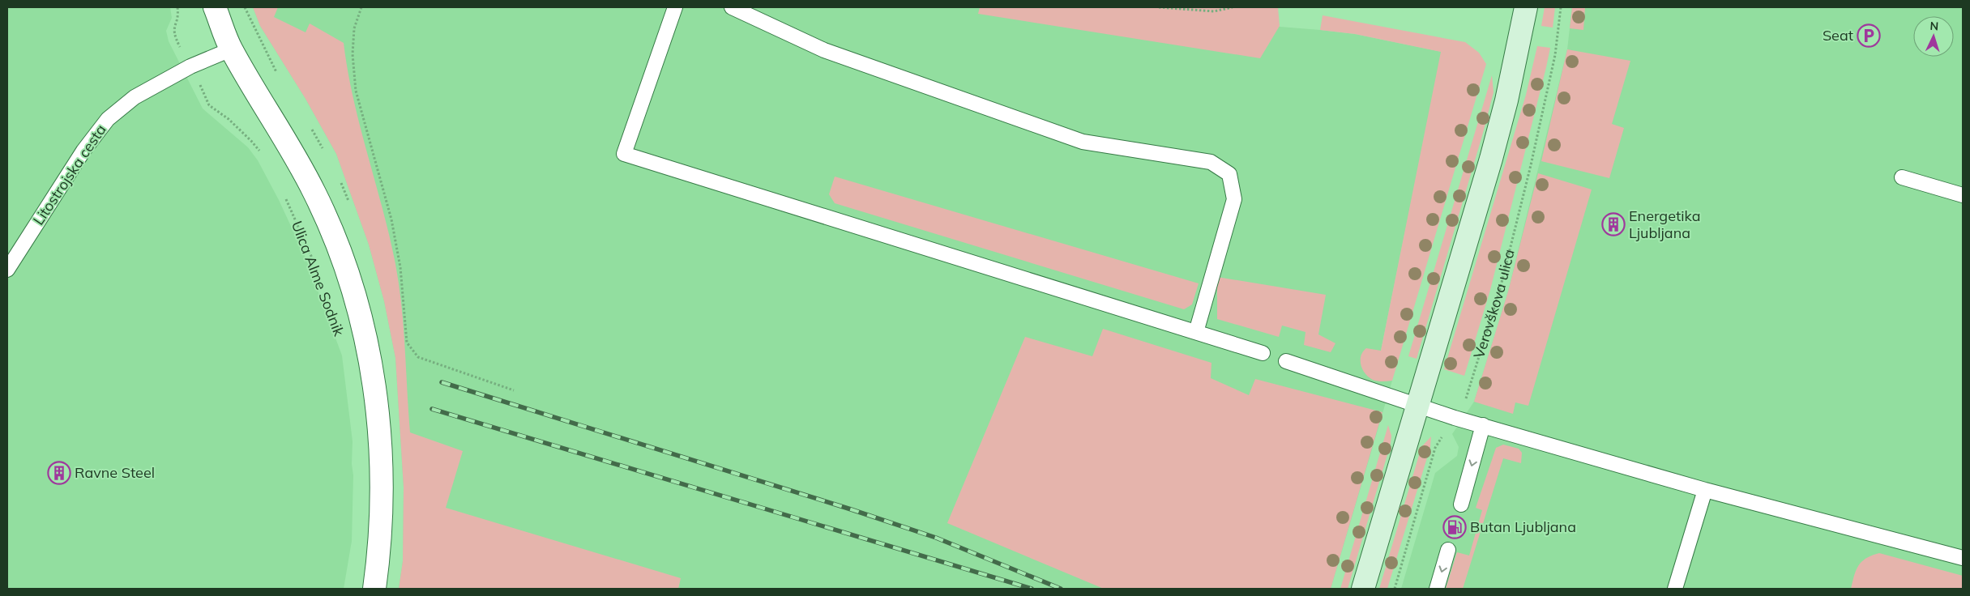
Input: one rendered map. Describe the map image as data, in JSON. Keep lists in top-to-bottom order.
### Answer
{
  "streets": {
    "street": ["Ulica Alme Sodnik"],
    "lane": ["Litostrojska cesta"],
    "path": ["Verovškova ulica"]
  },
  "crossings": [
    ["Litostrojska cesta", "Ulica Alme Sodnik"]
  ],
  "places": {
    "parking": ["Seat"],
    "building": ["Energetika Ljubljana", "Ravne Steel"],
    "fuel station": ["Butan Ljubljana"]
  },
  "north": "top"
}
